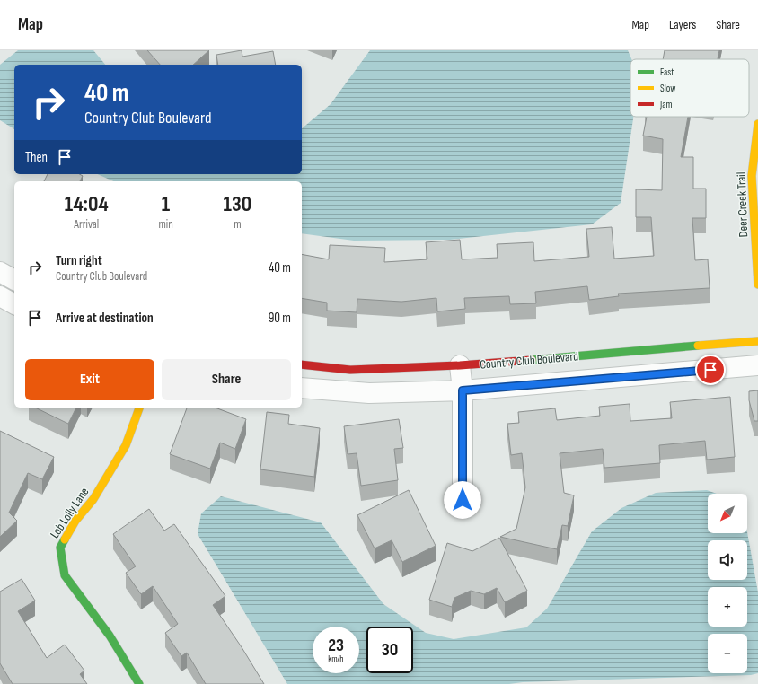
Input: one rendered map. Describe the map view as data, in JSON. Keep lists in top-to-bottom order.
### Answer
{
  "streets": {
    "street": ["Deer Creek Trail", "Country Club Boulevard", "Lob Lolly Lane"]
  },
  "legend": ["Fast", "Slow", "Jam"],
  "north": "bottom left",
  "page": {
    "header": "Map",
    "nav": ["Map", "Layers", "Share"],
    "turn": ["40 m", "Country Club Boulevard"],
    "then": "Then",
    "eta": [
      "14:04",
      "Arrival",
      "1",
      "min",
      "130",
      "m"
    ],
    "list": [
      {
        "name": "Turn right",
        "note": "Country Club Boulevard",
        "value": "40 m"
      },
      {
        "name": "Arrive at destination",
        "value": "90 m"
      }
    ],
    "buttons": ["Exit", "Share"],
    "map_buttons": ["+", "−"],
    "speed": "23 km/h",
    "limit": "30"
  }
}
